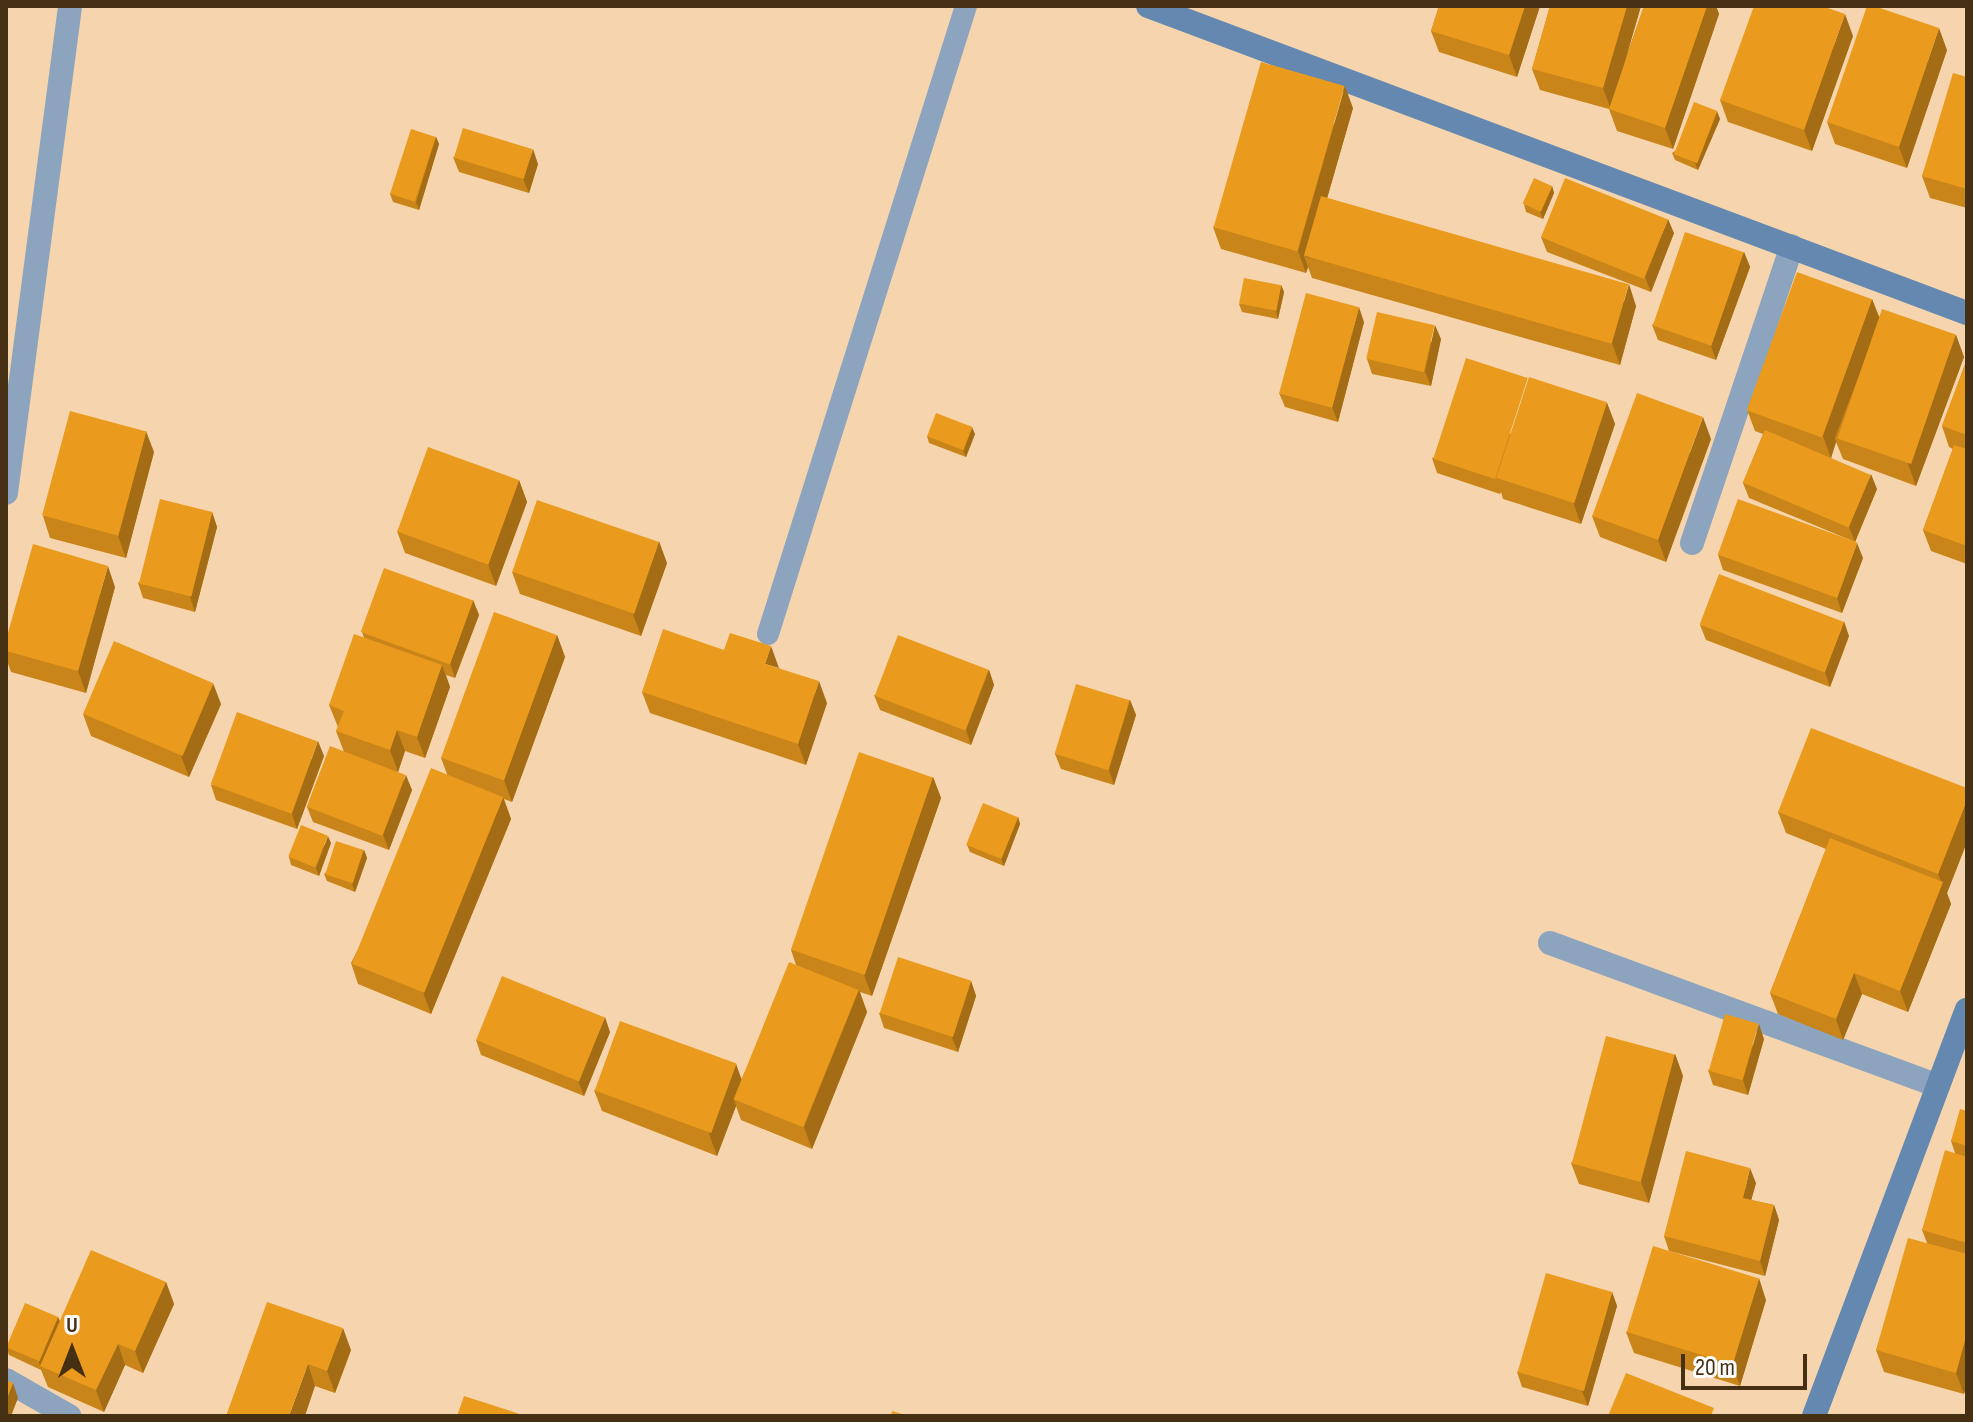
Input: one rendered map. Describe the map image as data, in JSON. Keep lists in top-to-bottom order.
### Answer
{
  "scale_bar": "20 m",
  "north": "top"
}
